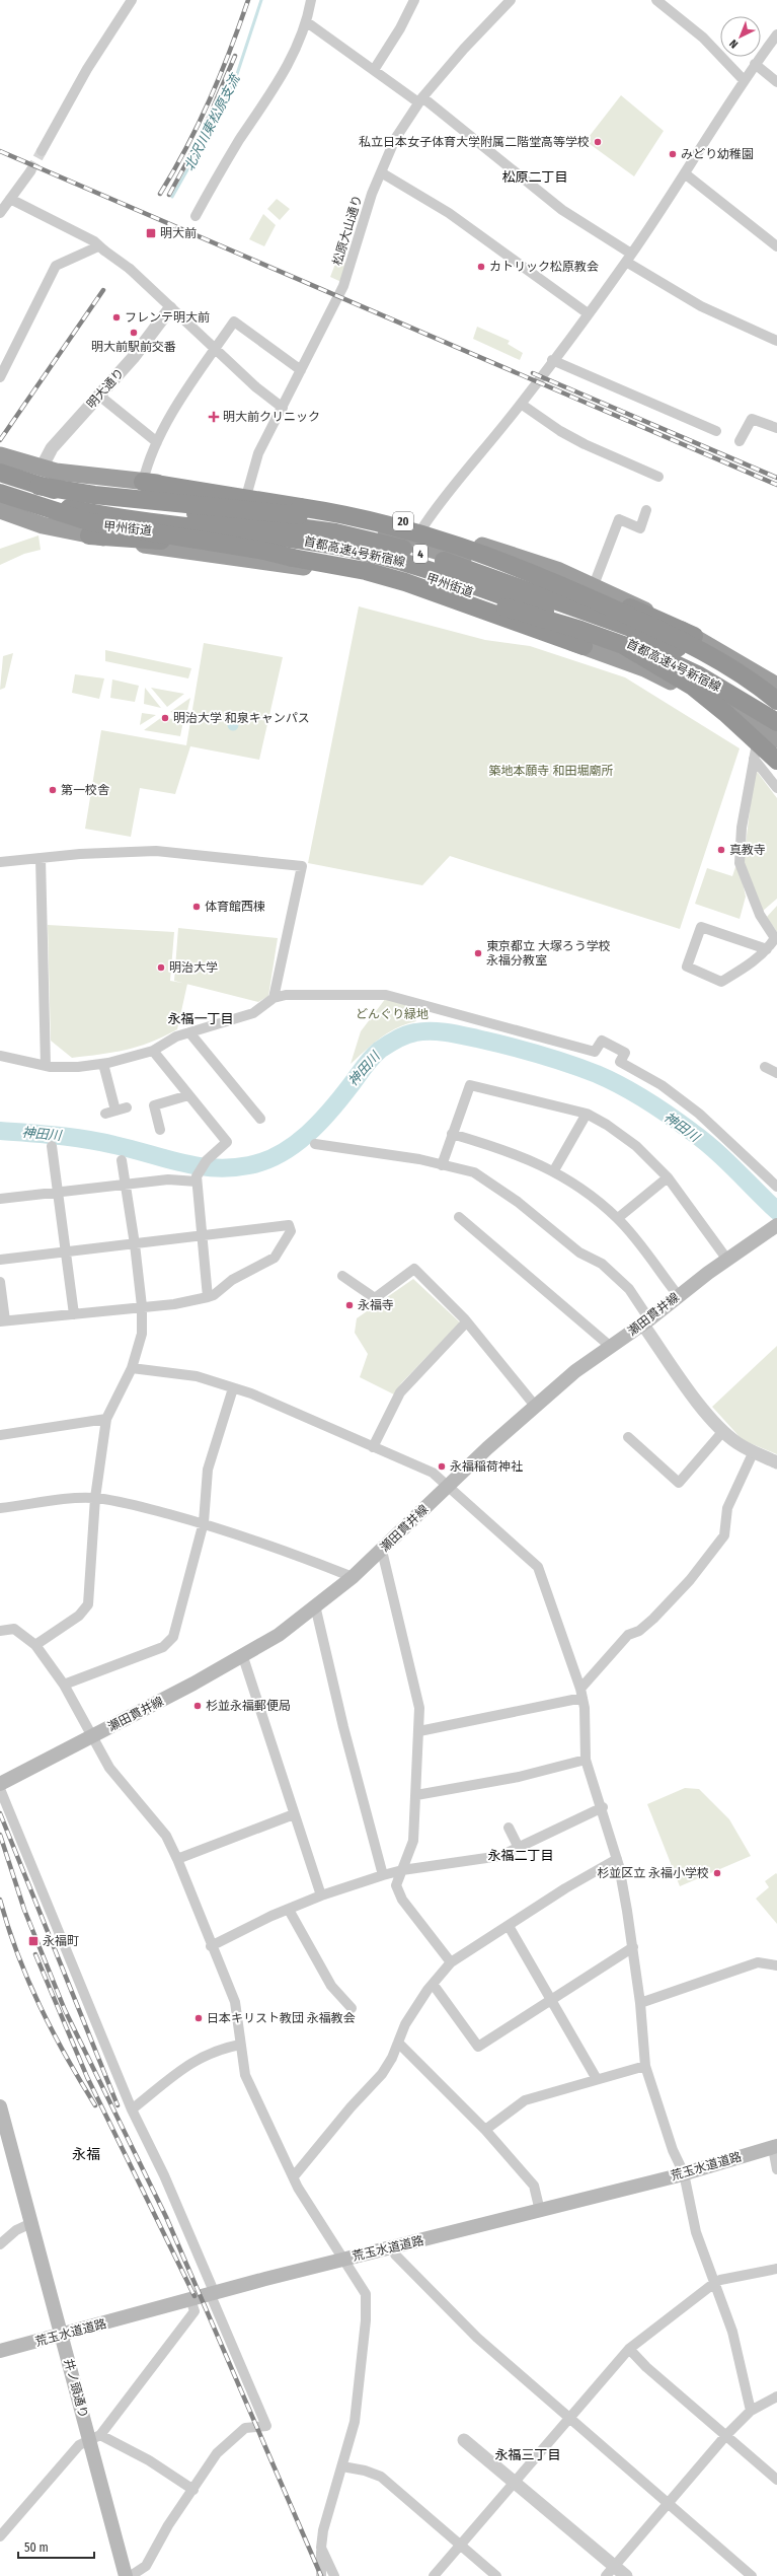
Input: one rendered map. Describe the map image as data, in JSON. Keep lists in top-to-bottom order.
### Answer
{
  "streets": {
    "highway": [
      "20",
      "甲州街道",
      "首都高速4号新宿線",
      "4"
    ],
    "main road": ["瀬田貫井線", "荒玉水道道路", "井ノ頭通り"],
    "street": ["松原大山通り", "明大通り"]
  },
  "crossings": [
    ["松原大山通り", "20"],
    ["明大通り", "20"],
    ["20", "首都高速4号新宿線"],
    ["甲州街道", "首都高速4号新宿線"],
    ["首都高速4号新宿線", "4"],
    ["荒玉水道道路", "井ノ頭通り"]
  ],
  "districts": [
    "松原二丁目",
    "永福一丁目",
    "永福二丁目",
    "永福",
    "永福三丁目"
  ],
  "water": ["北沢川東松原支流", "神田川"],
  "parks": ["築地本願寺 和田堀廟所", "どんぐり緑地"],
  "places": {
    "other": [
      "私立日本女子体育大学附属二階堂高等学校",
      "みどり幼稚園",
      "カトリック松原教会",
      "フレンテ明大前",
      "明大前駅前交番",
      "明治大学 和泉キャンパス",
      "第一校舎",
      "真教寺",
      "体育館西棟",
      "東京都立 大塚ろう学校 永福分教室",
      "明治大学",
      "永福寺",
      "永福稲荷神社",
      "杉並永福郵便局",
      "杉並区立 永福小学校",
      "日本キリスト教団 永福教会"
    ],
    "transit": ["明大前", "永福町"],
    "health": ["明大前クリニック"]
  },
  "scale_bar": "50 m",
  "north": "bottom left"
}
